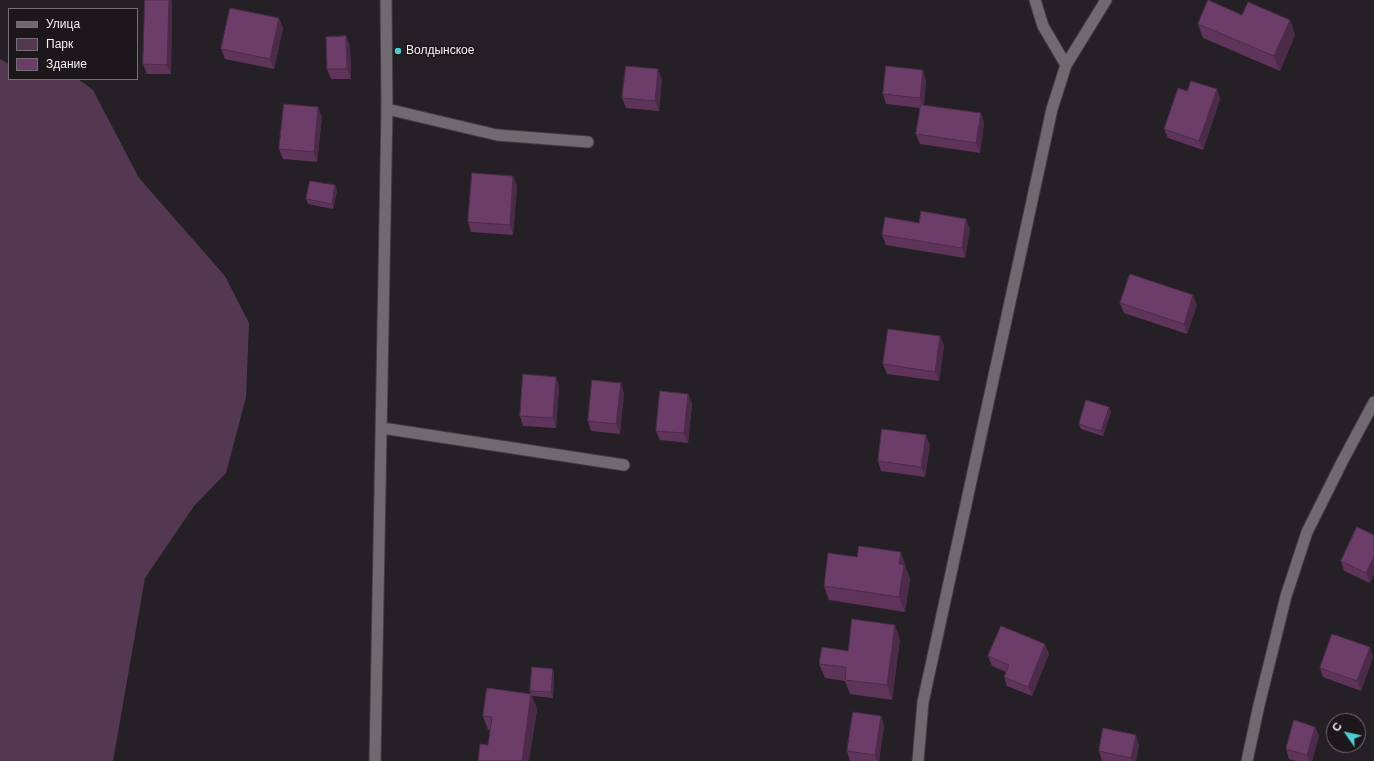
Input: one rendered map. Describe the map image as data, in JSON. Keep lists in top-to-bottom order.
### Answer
{
  "places": ["Волдынское"],
  "legend": ["Улица", "Парк", "Здание"],
  "north": "top left"
}
